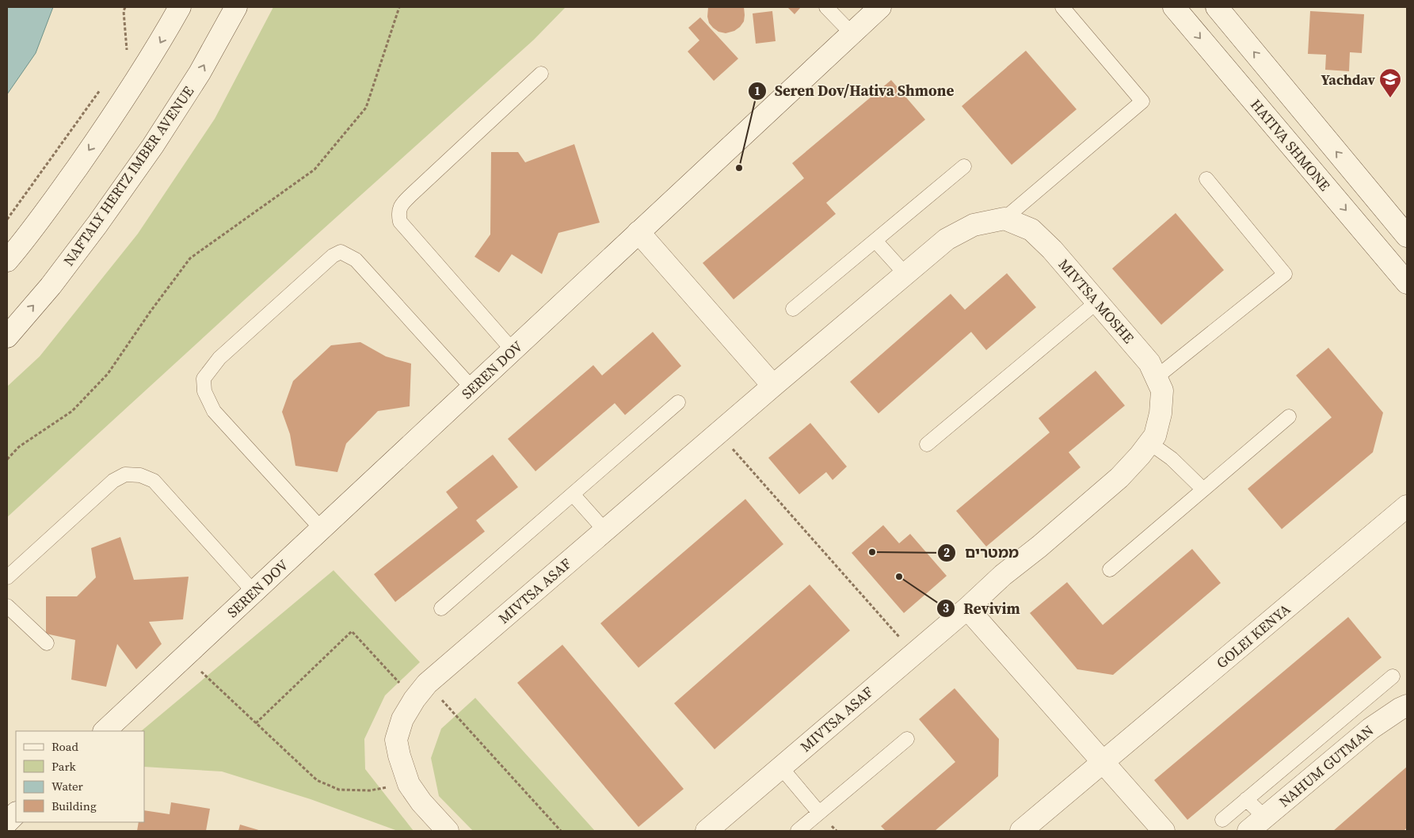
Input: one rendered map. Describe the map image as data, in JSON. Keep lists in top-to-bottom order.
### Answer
{
  "streets": {
    "street": [
      "HATIVA SHMONE",
      "NAFTALY HERTZ IMBER AVENUE",
      "MIVTSA MOSHE",
      "SEREN DOV",
      "MIVTSA ASAF",
      "GOLEI KENYA",
      "NAHUM GUTMAN"
    ]
  },
  "crossings": [
    ["MIVTSA MOSHE", "MIVTSA ASAF"]
  ],
  "places": {
    "school or university": ["Yachdav"],
    "other": ["Seren Dov/Hativa Shmone", "ממטרים", "Revivim"]
  },
  "legend": [
    "Road",
    "Park",
    "Water",
    "Building"
  ]
}
